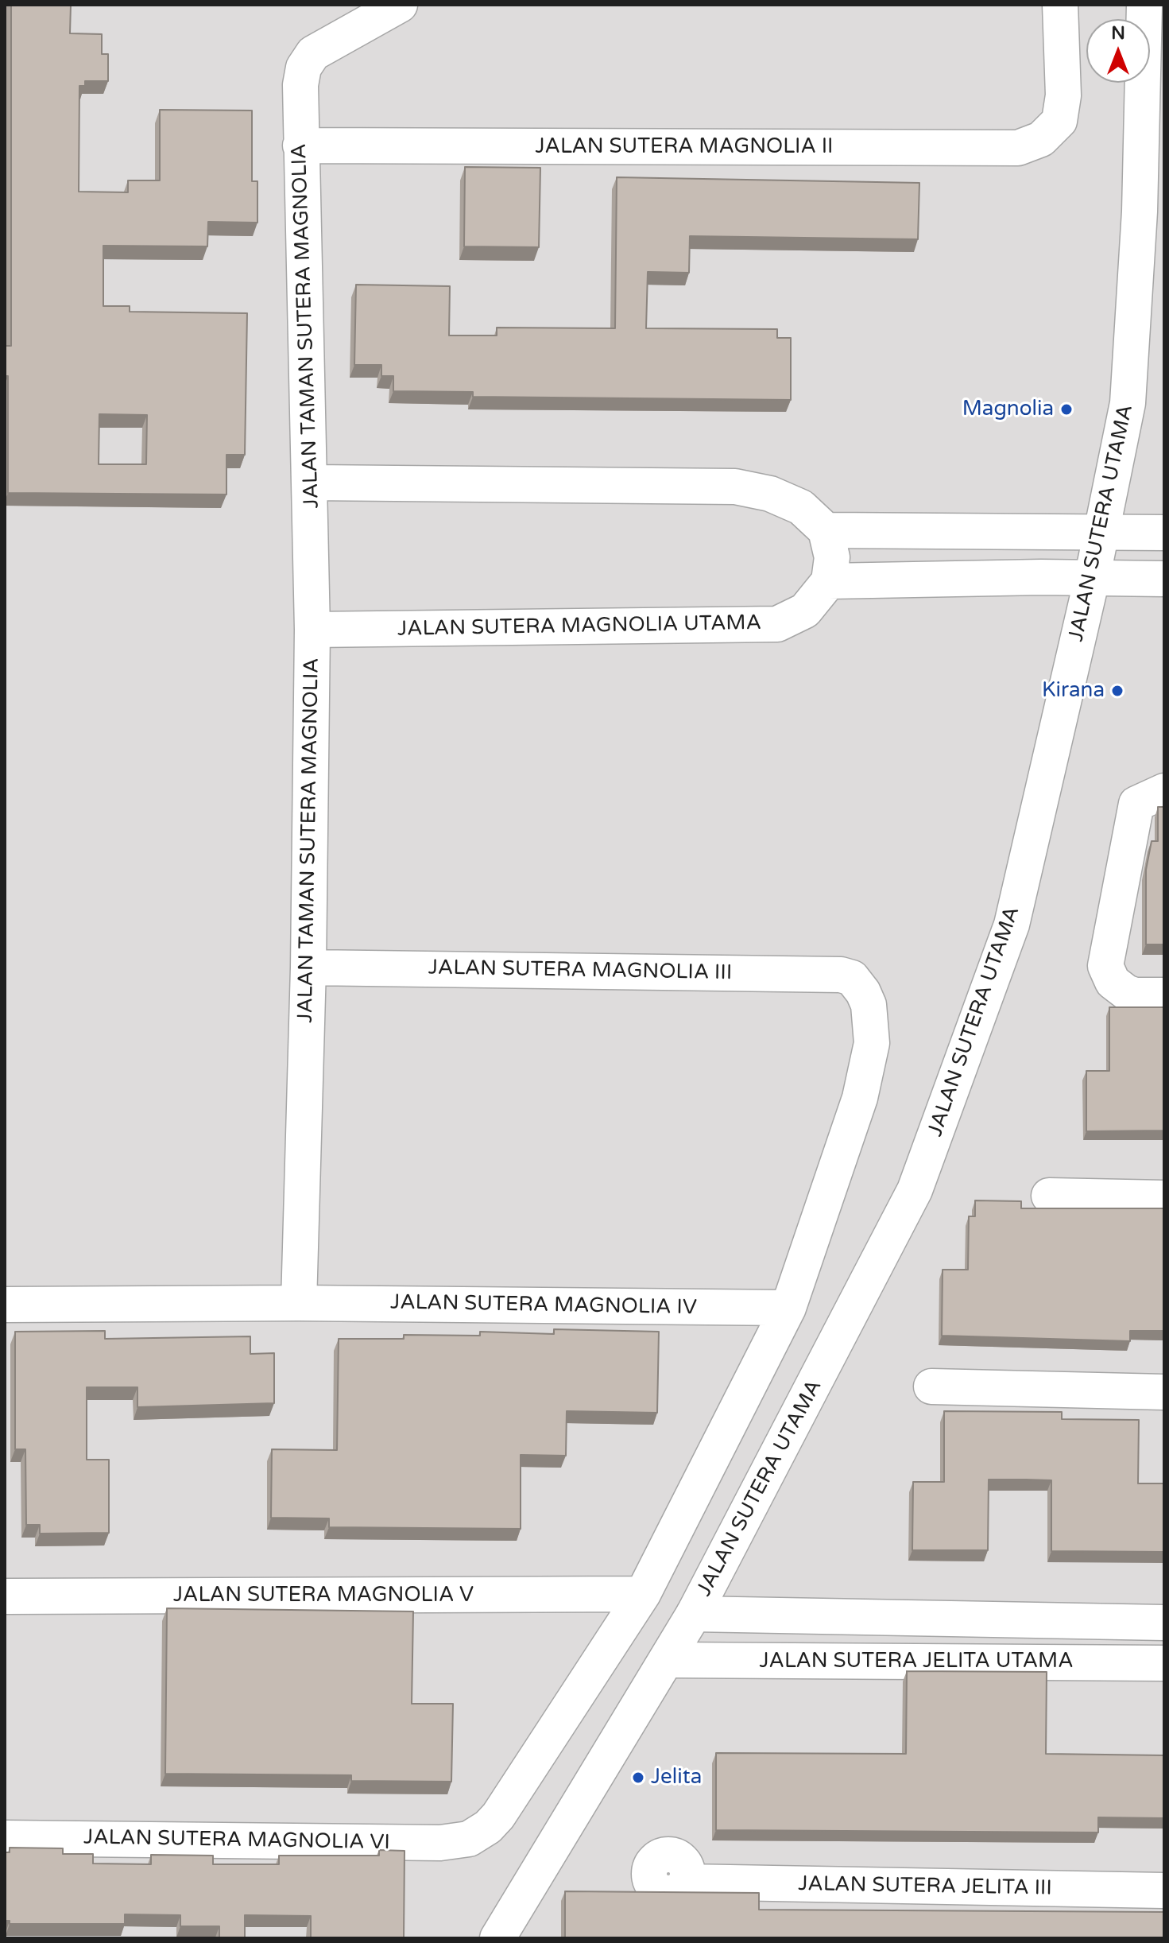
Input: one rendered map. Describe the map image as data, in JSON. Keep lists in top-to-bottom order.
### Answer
{
  "streets": {
    "street": [
      "JALAN SUTERA MAGNOLIA II",
      "JALAN TAMAN SUTERA MAGNOLIA",
      "JALAN SUTERA UTAMA",
      "JALAN SUTERA MAGNOLIA UTAMA",
      "JALAN SUTERA MAGNOLIA III",
      "JALAN SUTERA MAGNOLIA IV",
      "JALAN SUTERA MAGNOLIA V",
      "JALAN SUTERA JELITA UTAMA",
      "JALAN SUTERA MAGNOLIA VI",
      "JALAN SUTERA JELITA III"
    ]
  },
  "crossings": [
    ["JALAN SUTERA MAGNOLIA II", "JALAN TAMAN SUTERA MAGNOLIA"],
    ["JALAN TAMAN SUTERA MAGNOLIA", "JALAN SUTERA MAGNOLIA UTAMA"],
    ["JALAN TAMAN SUTERA MAGNOLIA", "JALAN SUTERA MAGNOLIA III"],
    ["JALAN TAMAN SUTERA MAGNOLIA", "JALAN SUTERA MAGNOLIA IV"],
    ["JALAN SUTERA UTAMA", "JALAN SUTERA JELITA UTAMA"],
    ["JALAN SUTERA MAGNOLIA III", "JALAN SUTERA MAGNOLIA IV"],
    ["JALAN SUTERA MAGNOLIA V", "JALAN SUTERA MAGNOLIA VI"]
  ],
  "places": ["Magnolia", "Kirana", "Jelita"],
  "north": "top"
}
